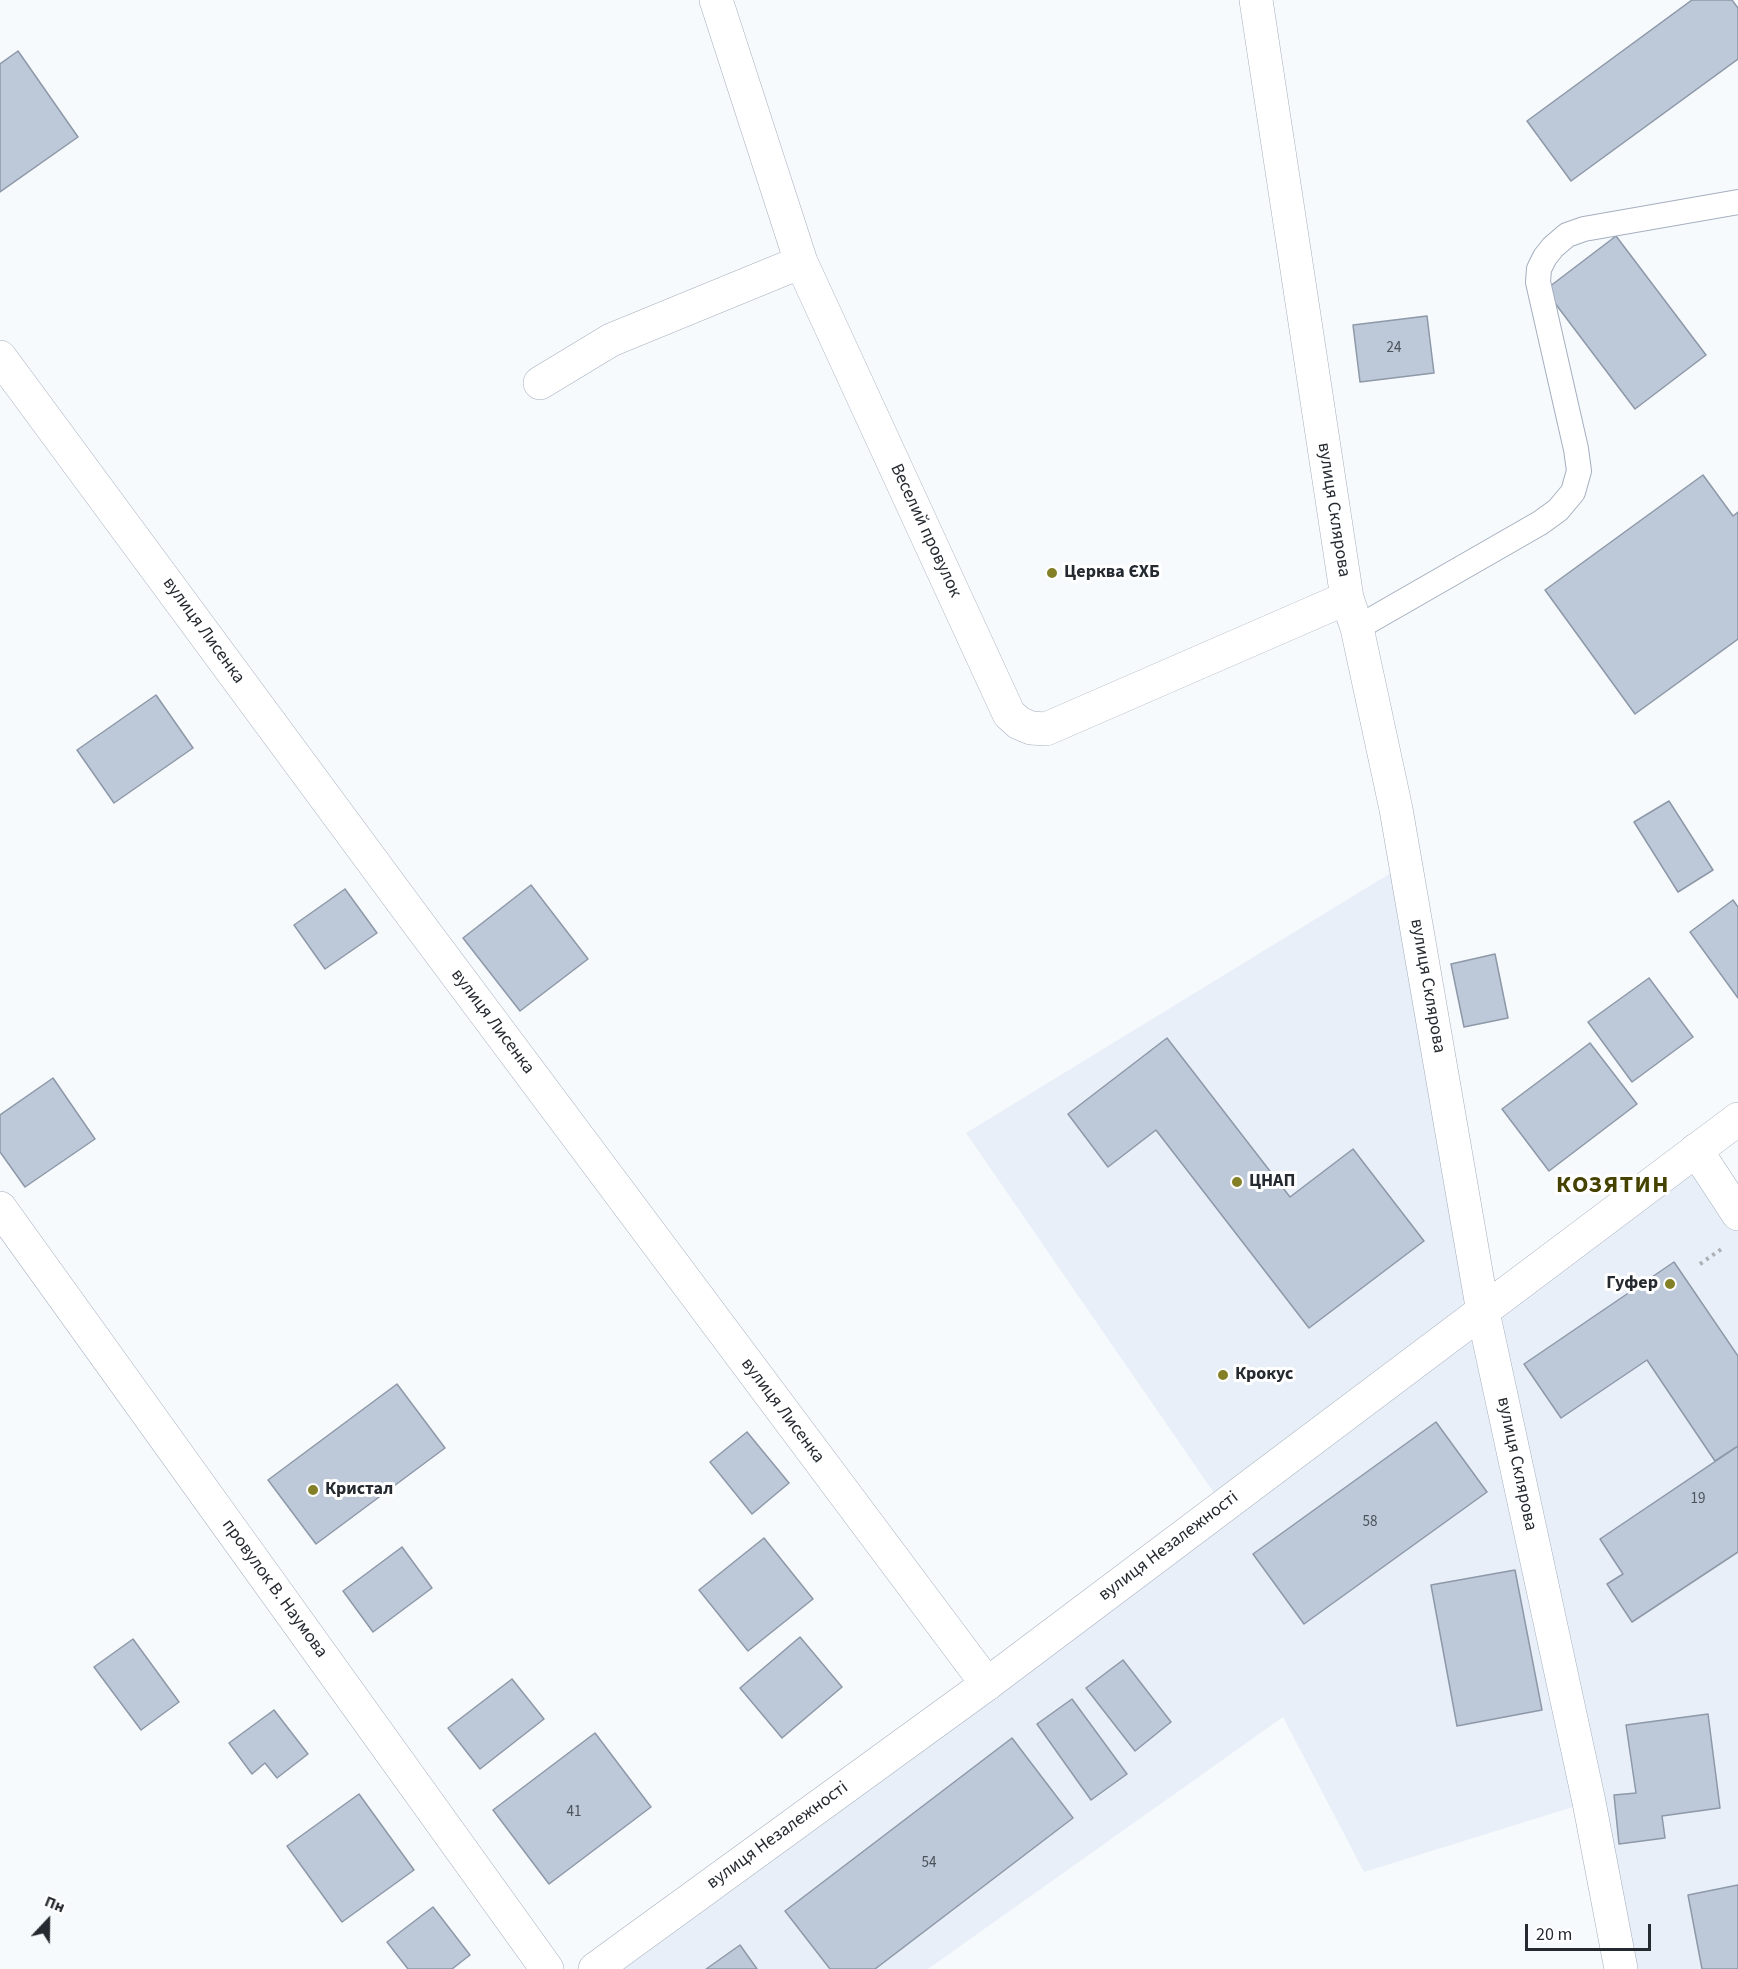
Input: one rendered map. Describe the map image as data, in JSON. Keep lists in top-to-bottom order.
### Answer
{
  "streets": {
    "street": [
      "вулиця Склярова",
      "Веселий провулок",
      "вулиця Лисенка",
      "вулиця Незалежності",
      "провулок В. Наумова"
    ]
  },
  "crossings": [
    ["вулиця Склярова", "Веселий провулок"],
    ["вулиця Склярова", "вулиця Незалежності"],
    ["вулиця Лисенка", "вулиця Незалежності"]
  ],
  "districts": ["КОЗЯТИН"],
  "places": [
    "Церква ЄХБ",
    "ЦНАП",
    "Гуфер",
    "Крокус",
    "Кристал"
  ],
  "house_numbers": [
    "24",
    "19",
    "58",
    "41",
    "54"
  ],
  "scale_bar": "20 m",
  "north": "top"
}
